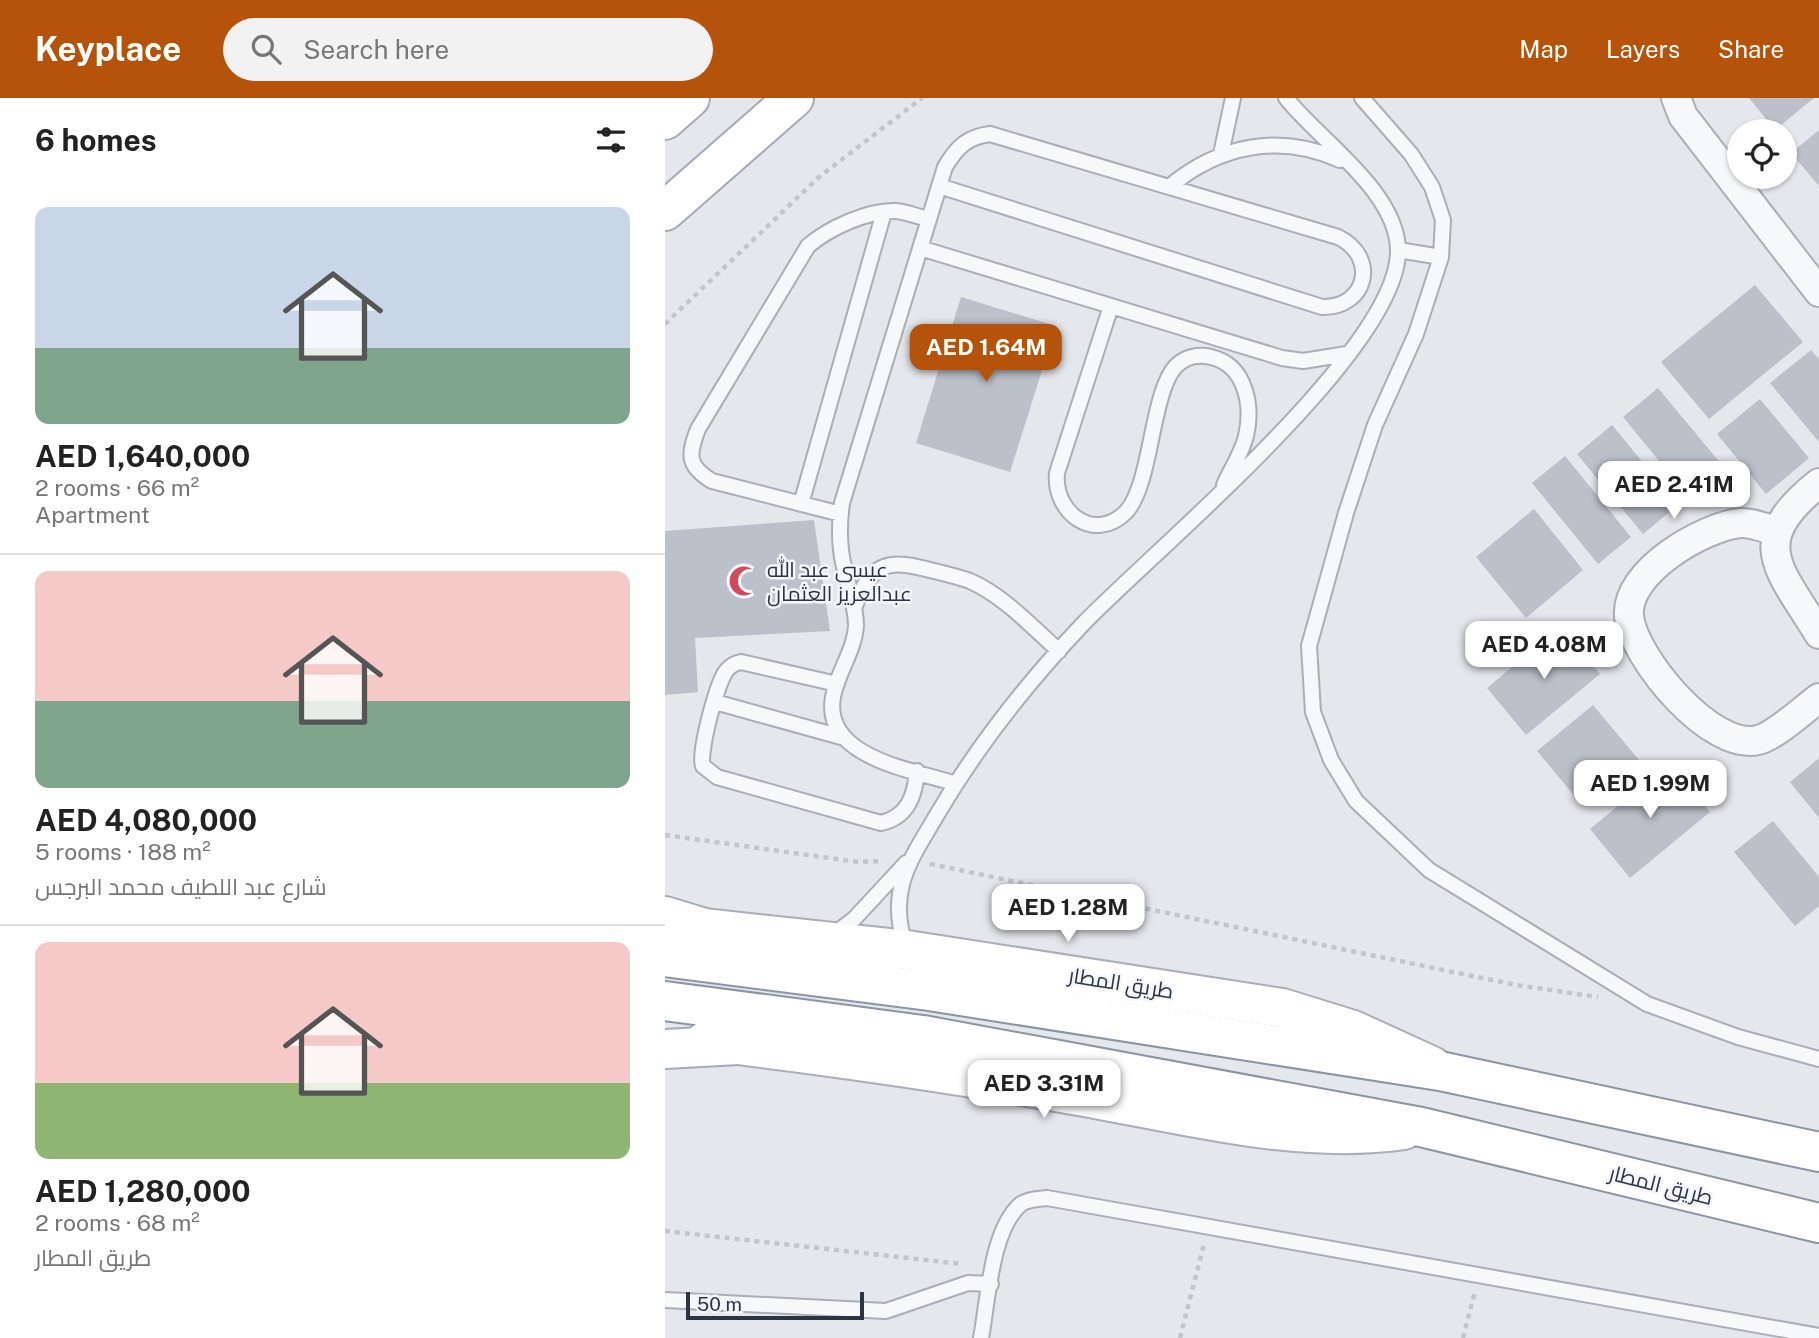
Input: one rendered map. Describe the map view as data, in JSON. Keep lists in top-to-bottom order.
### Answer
{
  "streets": {
    "main road": ["طريق المطار"]
  },
  "places": {
    "mosque": ["عيسى عبد الله عبدالعزيز العثمان"]
  },
  "scale_bar": "50 m",
  "page": {
    "header": "Keyplace",
    "search": "Search here",
    "nav": ["Map", "Layers", "Share"],
    "heading": "6 homes",
    "list": [
      {
        "name": "AED 1,640,000",
        "note": "2 rooms · 66 m² · Apartment"
      },
      {
        "name": "AED 4,080,000",
        "note": "5 rooms · 188 m² · شارع عبد اللطيف محمد البرجس"
      },
      {
        "name": "AED 1,280,000",
        "note": "2 rooms · 68 m² · طريق المطار"
      }
    ],
    "price": [
      "AED 1.64M",
      "AED 2.41M",
      "AED 4.08M",
      "AED 1.99M",
      "AED 1.28M",
      "AED 3.31M"
    ],
    "scale": "50 m"
  }
}
